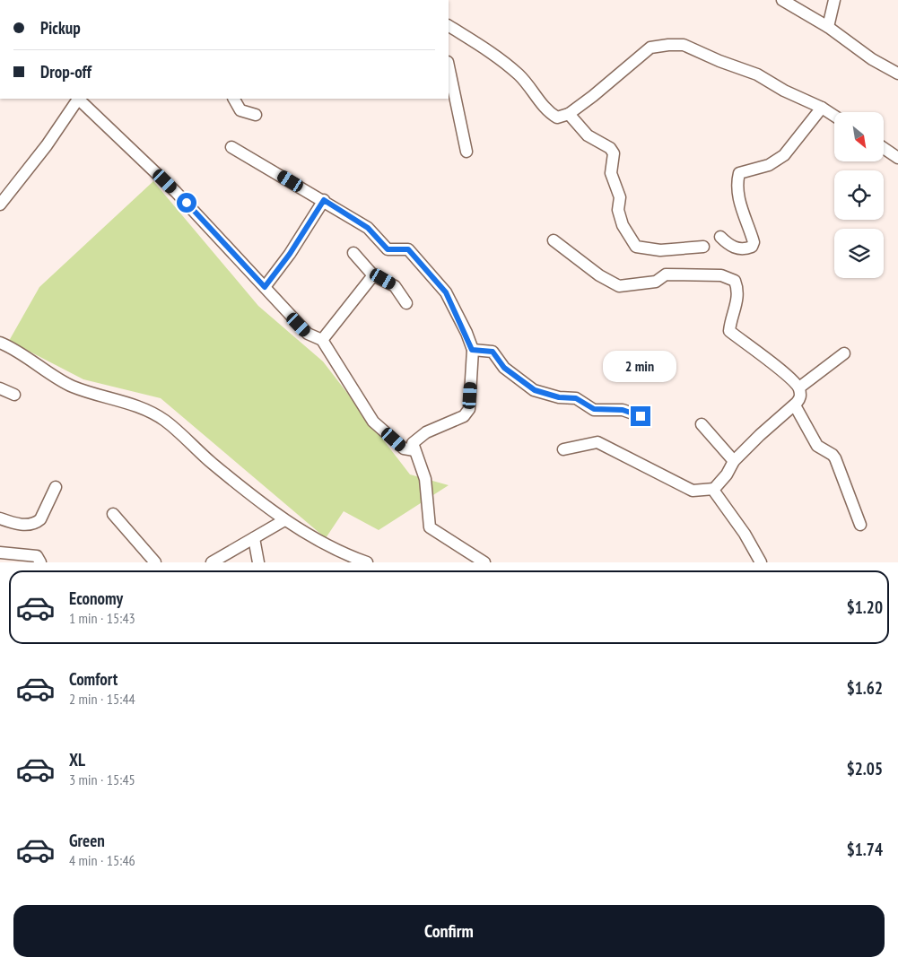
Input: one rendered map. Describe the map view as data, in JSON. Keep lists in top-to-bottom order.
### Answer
{
  "north": "bottom right",
  "page": {
    "banner": ["Pickup", "Drop-off"],
    "bubble": "2 min",
    "list": [
      {
        "name": "Economy",
        "note": "1 min · 15:43",
        "value": "$1.20"
      },
      {
        "name": "Comfort",
        "note": "2 min · 15:44",
        "value": "$1.62"
      },
      {
        "name": "XL",
        "note": "3 min · 15:45",
        "value": "$2.05"
      },
      {
        "name": "Green",
        "note": "4 min · 15:46",
        "value": "$1.74"
      }
    ],
    "buttons": "Confirm"
  }
}
